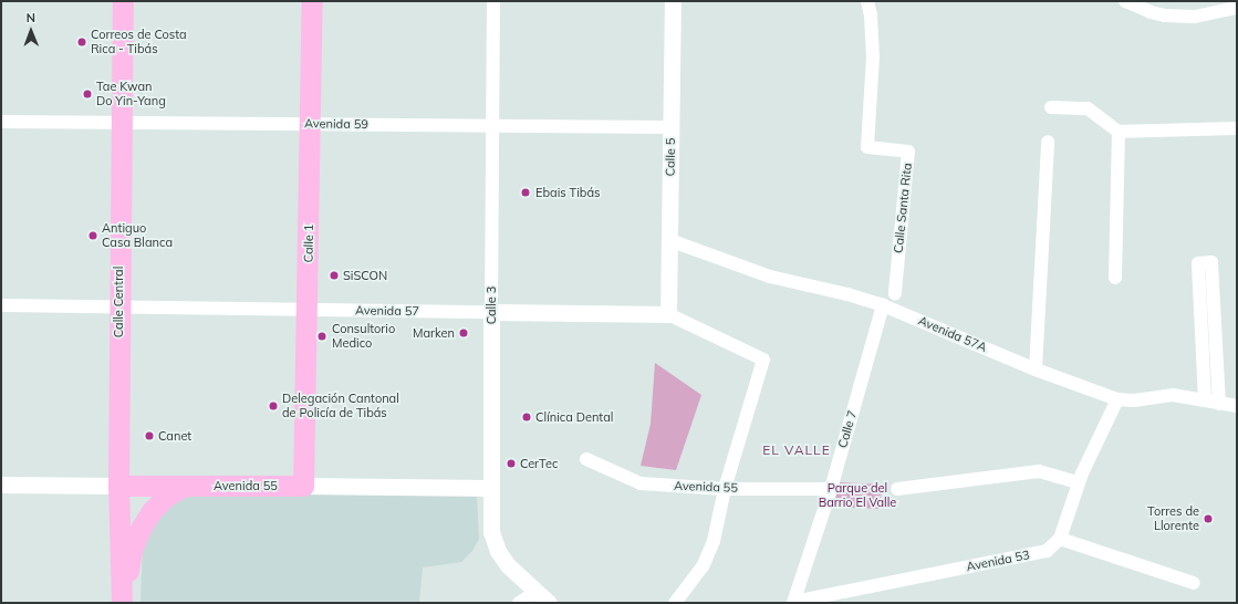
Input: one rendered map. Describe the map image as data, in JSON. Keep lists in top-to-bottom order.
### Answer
{
  "streets": {
    "main road": ["Calle 1", "Calle Central", "Avenida 55"],
    "street": [
      "Avenida 59",
      "Calle 5",
      "Calle Santa Rita",
      "Calle 3",
      "Avenida 57",
      "Avenida 57A",
      "Calle 7",
      "Avenida 53"
    ]
  },
  "crossings": [
    ["Avenida 59", "Calle 5"],
    ["Avenida 59", "Calle 1"],
    ["Avenida 59", "Calle Central"],
    ["Avenida 59", "Calle 3"],
    ["Calle 5", "Avenida 57"],
    ["Calle 5", "Avenida 57A"],
    ["Calle 1", "Avenida 57"],
    ["Calle 1", "Avenida 55"],
    ["Calle Central", "Avenida 57"],
    ["Calle Central", "Avenida 55"],
    ["Calle 3", "Avenida 57"],
    ["Calle 3", "Avenida 55"],
    ["Avenida 57", "Avenida 55"],
    ["Avenida 57A", "Calle 7"],
    ["Calle 7", "Avenida 55"],
    ["Calle 7", "Avenida 53"]
  ],
  "districts": ["EL VALLE"],
  "parks": ["Parque del Barrio El Valle"],
  "places": [
    "Correos de Costa Rica - Tibás",
    "Tae Kwan Do Yin-Yang",
    "Ebais Tibás",
    "Antiguo Casa Blanca",
    "SiSCON",
    "Marken",
    "Consultorio Medico",
    "Delegación Cantonal de Policía de Tibás",
    "Clínica Dental",
    "Canet",
    "CerTec",
    "Torres de Llorente"
  ],
  "north": "top"
}
